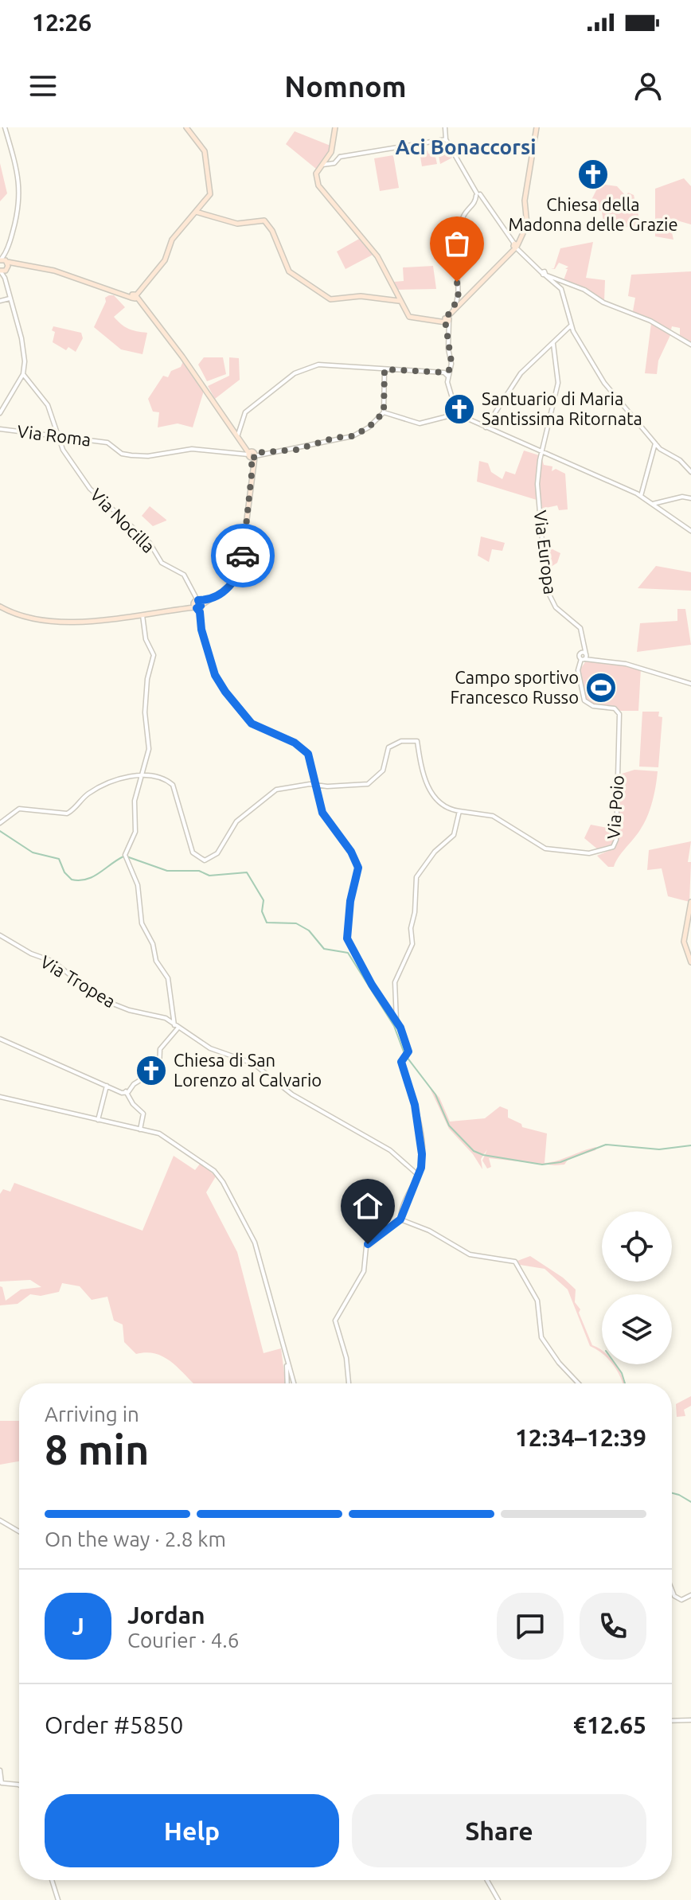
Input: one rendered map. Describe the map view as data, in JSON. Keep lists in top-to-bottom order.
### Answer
{
  "streets": {
    "street": [
      "Via Roma",
      "Via Nocilla",
      "Via Europa",
      "Via Poio",
      "Via Tropea"
    ]
  },
  "crossings": [
    ["Via Roma", "Via Nocilla"],
    ["Via Europa", "Via Poio"]
  ],
  "districts": ["Aci Bonaccorsi"],
  "places": {
    "church": ["Chiesa della Madonna delle Grazie", "Santuario di Maria Santissima Ritornata", "Chiesa di San Lorenzo al Calvario"],
    "sports": ["Campo sportivo Francesco Russo"]
  },
  "page": {
    "status": "12:26",
    "header": "Nomnom",
    "heading": ["8 min", "Arriving in", "12:34–12:39"],
    "panel": [
      "Jordan",
      "Courier · 4.6",
      "Order #5850",
      "€12.65"
    ],
    "bar": "On the way · 2.8 km",
    "round": "J",
    "buttons": ["Help", "Share"]
  }
}
